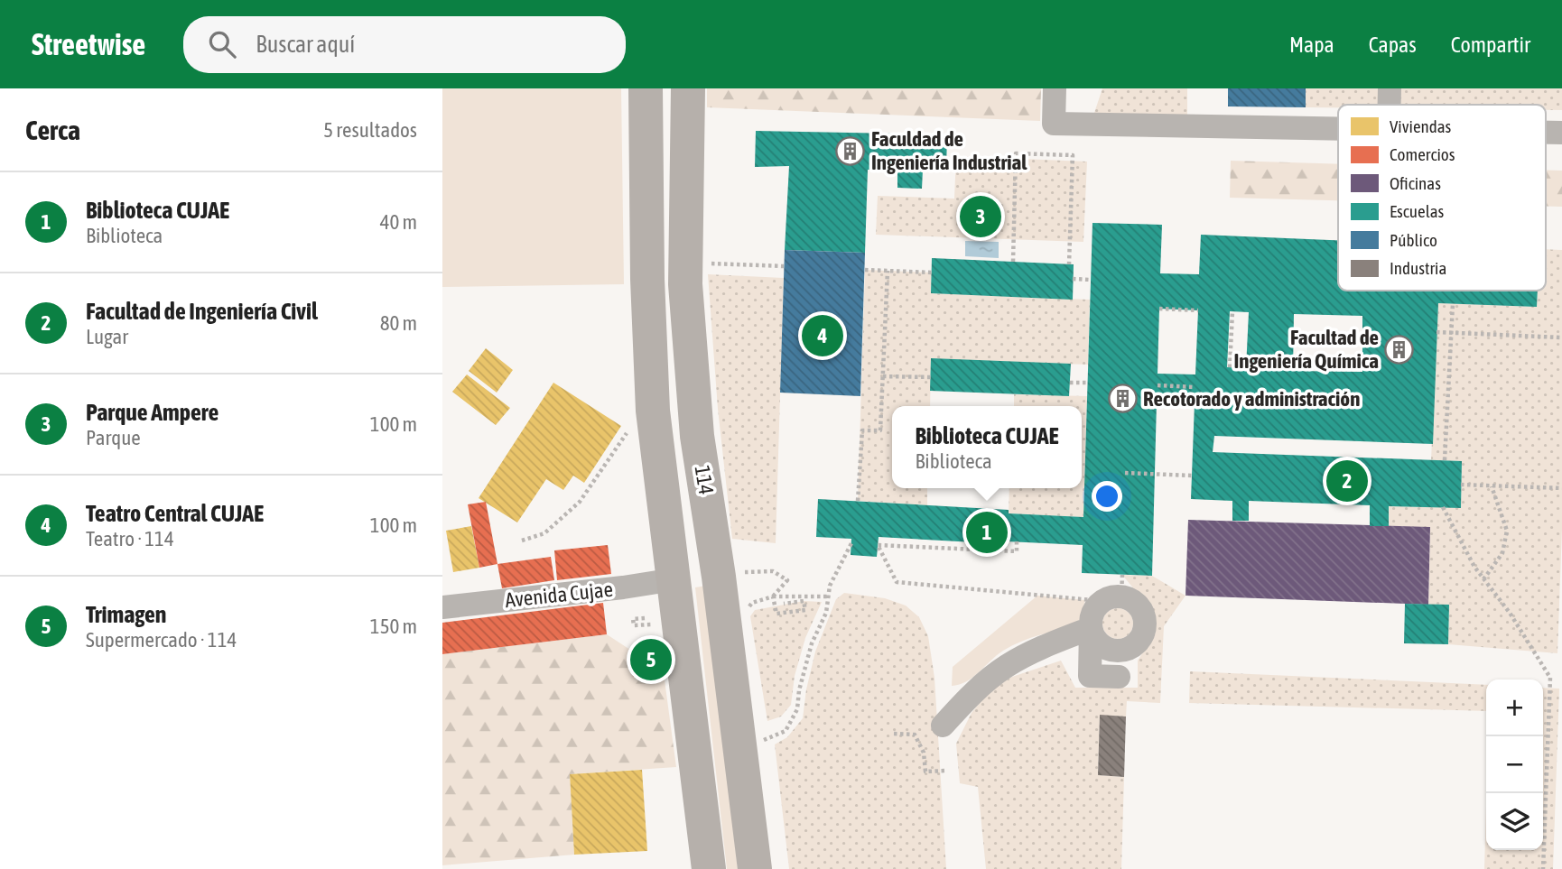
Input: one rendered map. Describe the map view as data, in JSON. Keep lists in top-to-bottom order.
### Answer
{
  "streets": {
    "highway": ["114"],
    "street": ["Avenida Cujae"]
  },
  "crossings": [
    ["114", "Avenida Cujae"]
  ],
  "places": {
    "building": ["Faculdad de Ingeniería Industrial", "Facultad de Ingeniería Química", "Recotorado y administración"]
  },
  "legend": [
    "Viviendas",
    "Comercios",
    "Oficinas",
    "Escuelas",
    "Público",
    "Industria"
  ],
  "page": {
    "header": "Streetwise",
    "search": "Buscar aquí",
    "nav": ["Mapa", "Capas", "Compartir"],
    "heading": ["Cerca", "5 resultados"],
    "list": [
      {
        "mark": "1",
        "name": "Biblioteca CUJAE",
        "note": "Biblioteca",
        "value": "40 m"
      },
      {
        "mark": "2",
        "name": "Facultad de Ingeniería Civil",
        "note": "Lugar",
        "value": "80 m"
      },
      {
        "mark": "3",
        "name": "Parque Ampere",
        "note": "Parque",
        "value": "100 m"
      },
      {
        "mark": "4",
        "name": "Teatro Central CUJAE",
        "note": "Teatro · 114",
        "value": "100 m"
      },
      {
        "mark": "5",
        "name": "Trimagen",
        "note": "Supermercado · 114",
        "value": "150 m"
      }
    ],
    "pins": [
      "3",
      "4",
      "2",
      "1",
      "5"
    ],
    "popup": ["Biblioteca CUJAE", "Biblioteca"],
    "map_buttons": ["+", "−"]
  }
}
